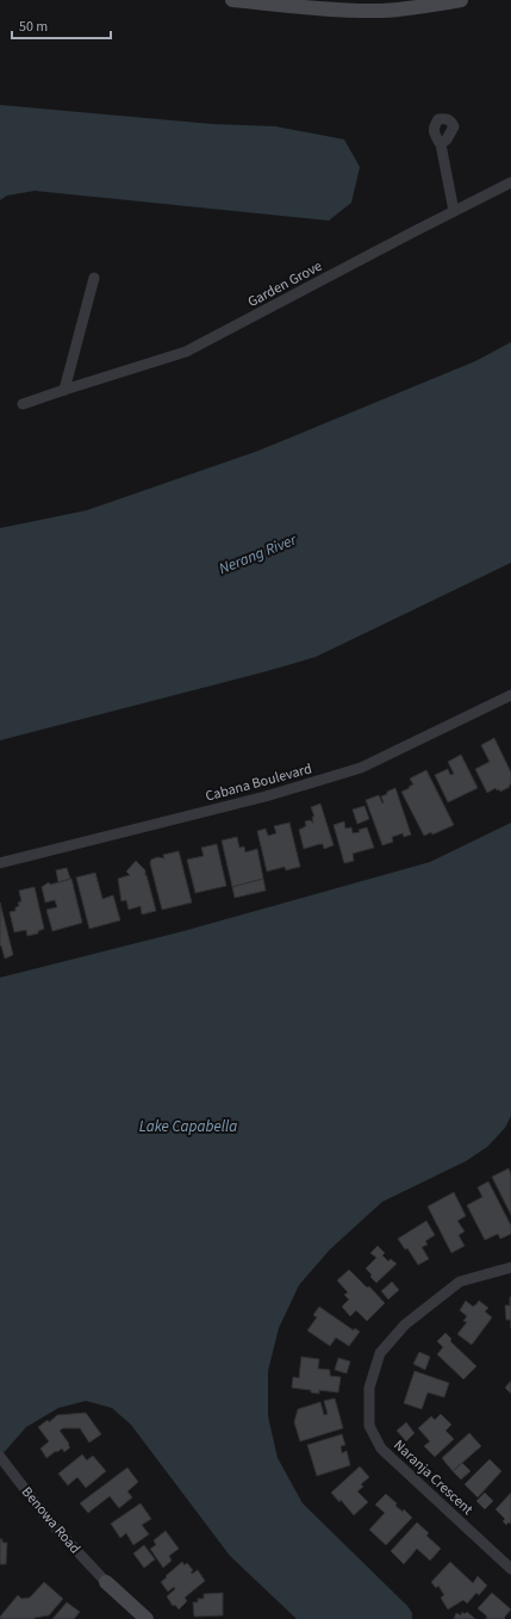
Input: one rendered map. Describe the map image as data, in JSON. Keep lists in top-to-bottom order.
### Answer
{
  "streets": {
    "street": [
      "Garden Grove",
      "Cabana Boulevard",
      "Naranja Crescent",
      "Benowa Road"
    ]
  },
  "water": ["Nerang River", "Lake Capabella"],
  "scale_bar": "50 m"
}
